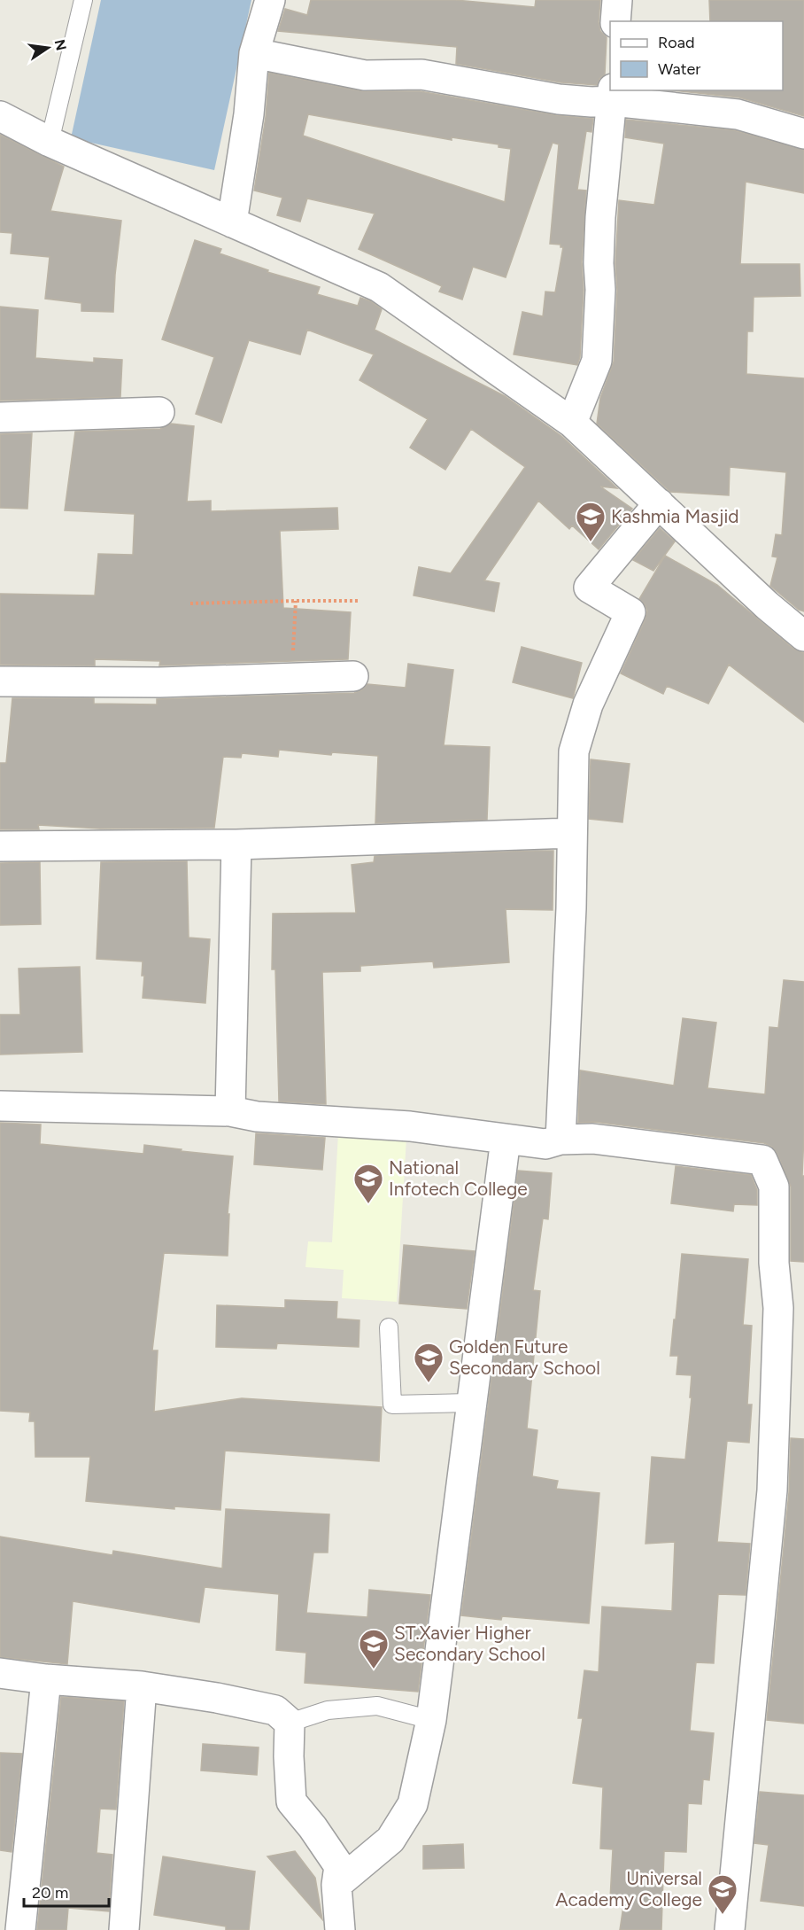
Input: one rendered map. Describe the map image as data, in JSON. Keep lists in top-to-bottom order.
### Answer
{
  "places": {
    "school or university": [
      "Kashmia Masjid",
      "National Infotech College",
      "Golden Future Secondary School",
      "ST.Xavier Higher Secondary School",
      "Universal Academy College"
    ]
  },
  "legend": ["Road", "Water"],
  "scale_bar": "20 m",
  "north": "right"
}
